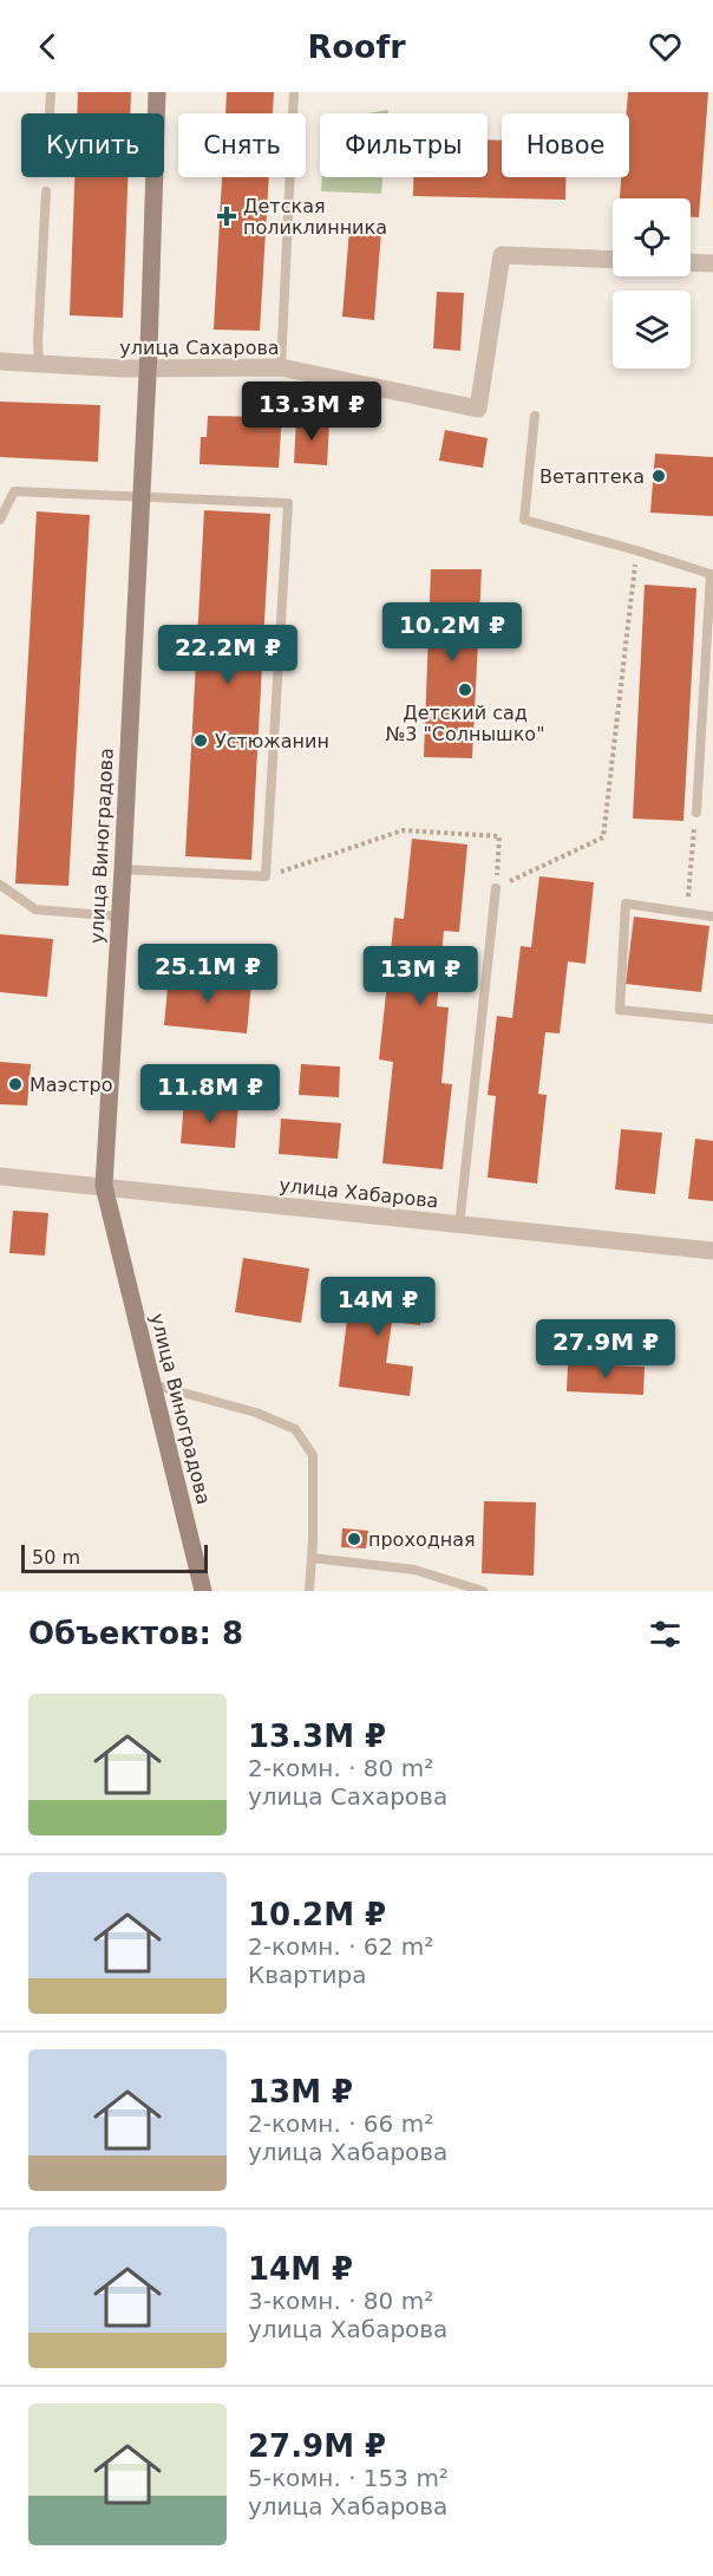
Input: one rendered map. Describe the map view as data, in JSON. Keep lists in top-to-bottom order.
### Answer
{
  "streets": {
    "street": ["улица Сахарова", "улица Виноградова", "улица Хабарова"]
  },
  "crossings": [
    ["улица Сахарова", "улица Виноградова"],
    ["улица Виноградова", "улица Хабарова"]
  ],
  "places": {
    "health": ["Детская поликлинника"],
    "other": [
      "Ветаптека",
      "Детский сад №3 \"Солнышко\"",
      "Устюжанин",
      "Маэстро",
      "проходная"
    ]
  },
  "scale_bar": "50 m",
  "page": {
    "header": "Roofr",
    "chip": [
      "Купить",
      "Снять",
      "Фильтры",
      "Новое"
    ],
    "price": [
      "13.3M ₽",
      "10.2M ₽",
      "22.2M ₽",
      "25.1M ₽",
      "13M ₽",
      "11.8M ₽",
      "14M ₽",
      "27.9M ₽"
    ],
    "scale": "50 m",
    "heading": "Объектов: 8",
    "list": [
      {
        "name": "13.3M ₽",
        "note": "2-комн. · 80 m² · улица Сахарова"
      },
      {
        "name": "10.2M ₽",
        "note": "2-комн. · 62 m² · Квартира"
      },
      {
        "name": "13M ₽",
        "note": "2-комн. · 66 m² · улица Хабарова"
      },
      {
        "name": "14M ₽",
        "note": "3-комн. · 80 m² · улица Хабарова"
      },
      {
        "name": "27.9M ₽",
        "note": "5-комн. · 153 m² · улица Хабарова"
      }
    ]
  }
}
